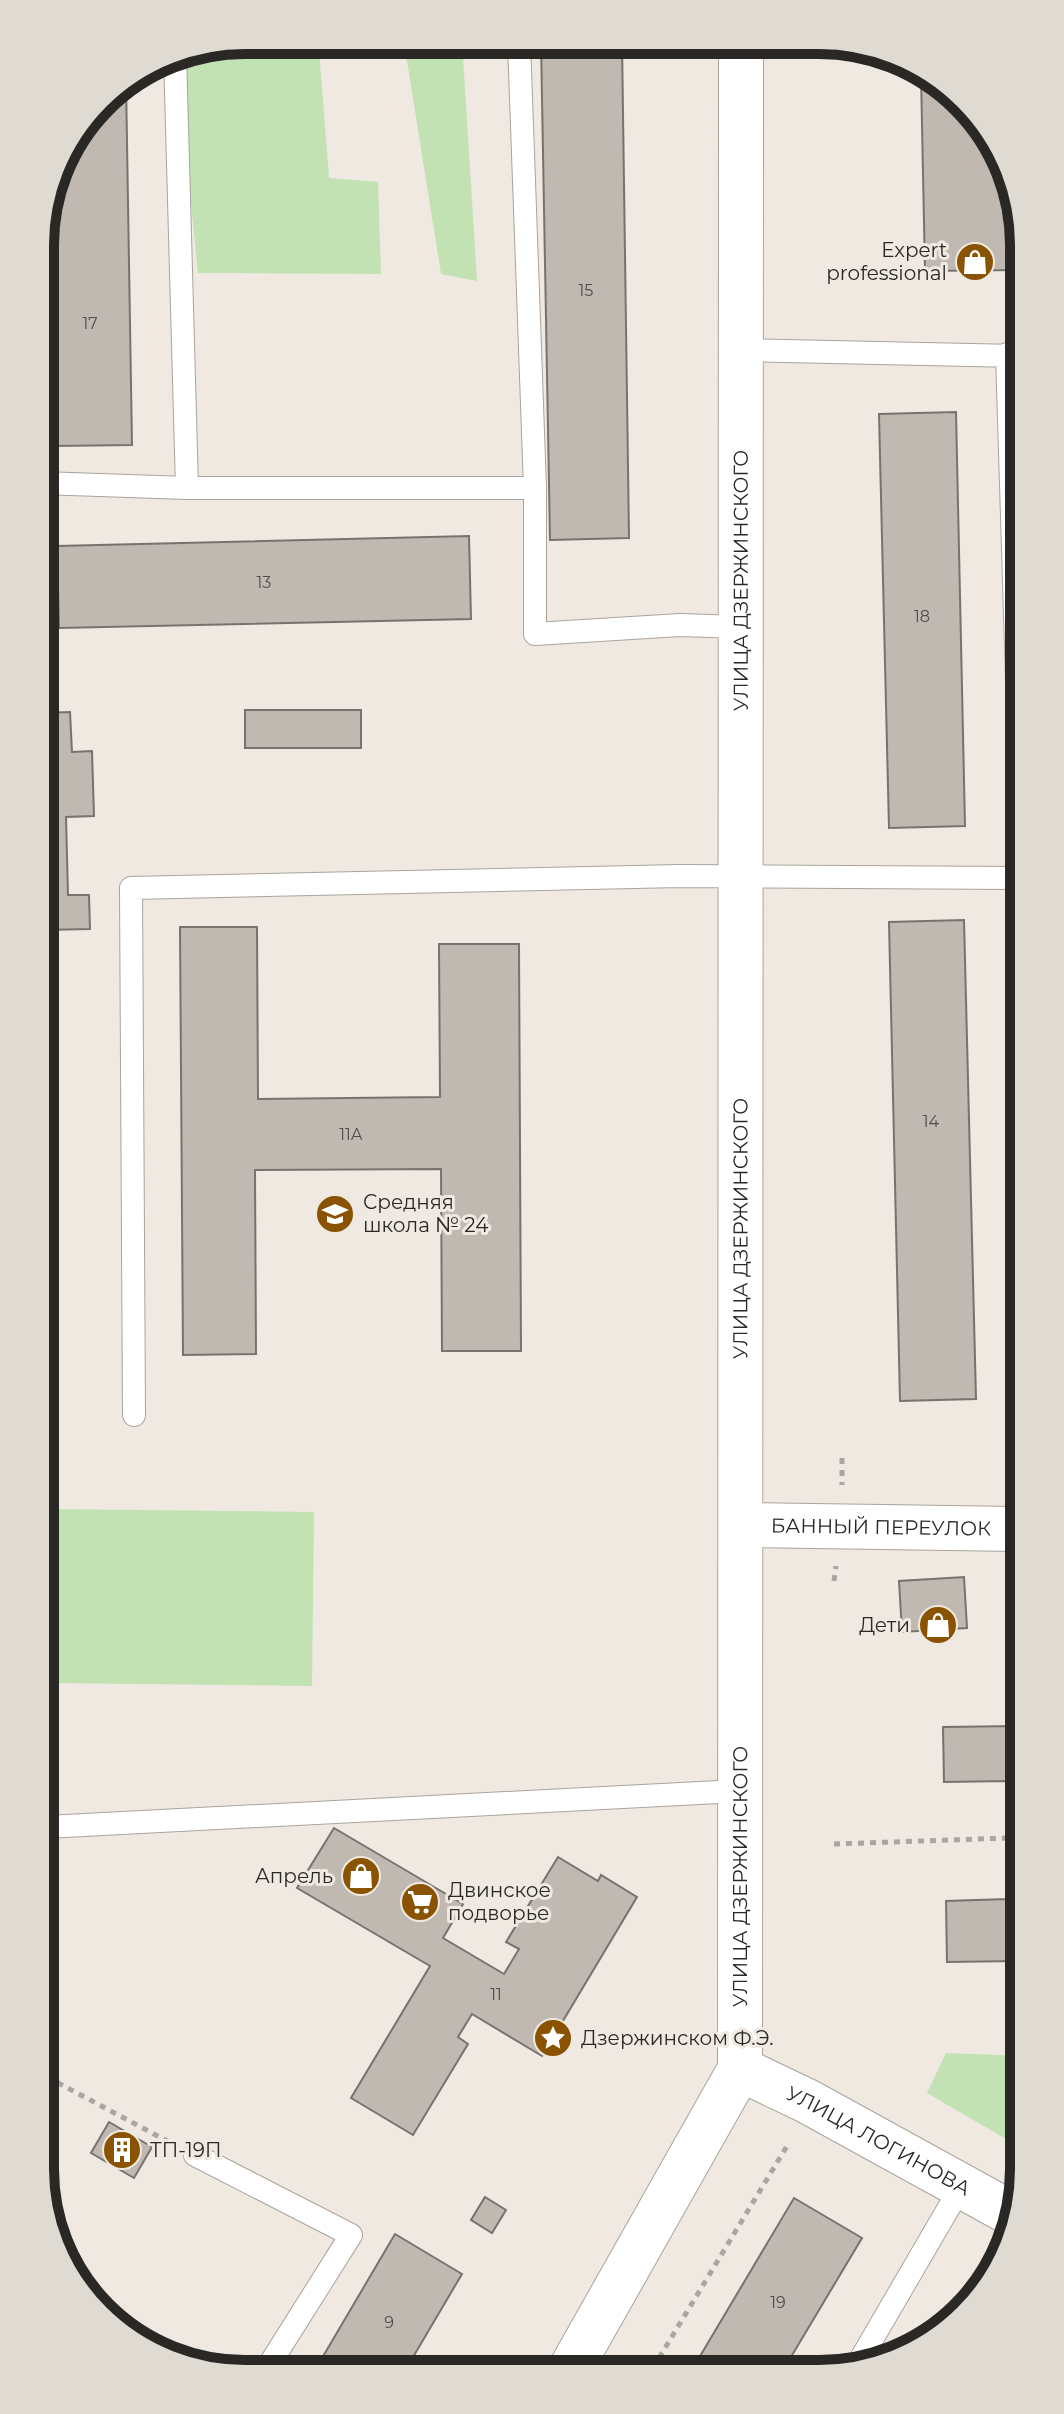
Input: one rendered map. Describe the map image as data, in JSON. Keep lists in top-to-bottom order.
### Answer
{
  "streets": {
    "street": ["УЛИЦА ДЗЕРЖИНСКОГО", "БАННЫЙ ПЕРЕУЛОК", "УЛИЦА ЛОГИНОВА"]
  },
  "crossings": [
    ["УЛИЦА ДЗЕРЖИНСКОГО", "БАННЫЙ ПЕРЕУЛОК"],
    ["УЛИЦА ДЗЕРЖИНСКОГО", "УЛИЦА ЛОГИНОВА"]
  ],
  "places": {
    "shop": ["Expert professional", "Дети", "Апрель"],
    "school or university": ["Средняя школа № 24"],
    "supermarket": ["Двинское подворье"],
    "place": ["Дзержинском Ф.Э."],
    "building": ["ТП-19П"]
  },
  "house_numbers": [
    "15",
    "17",
    "13",
    "18",
    "14",
    "11А",
    "11",
    "19",
    "9"
  ]
}
